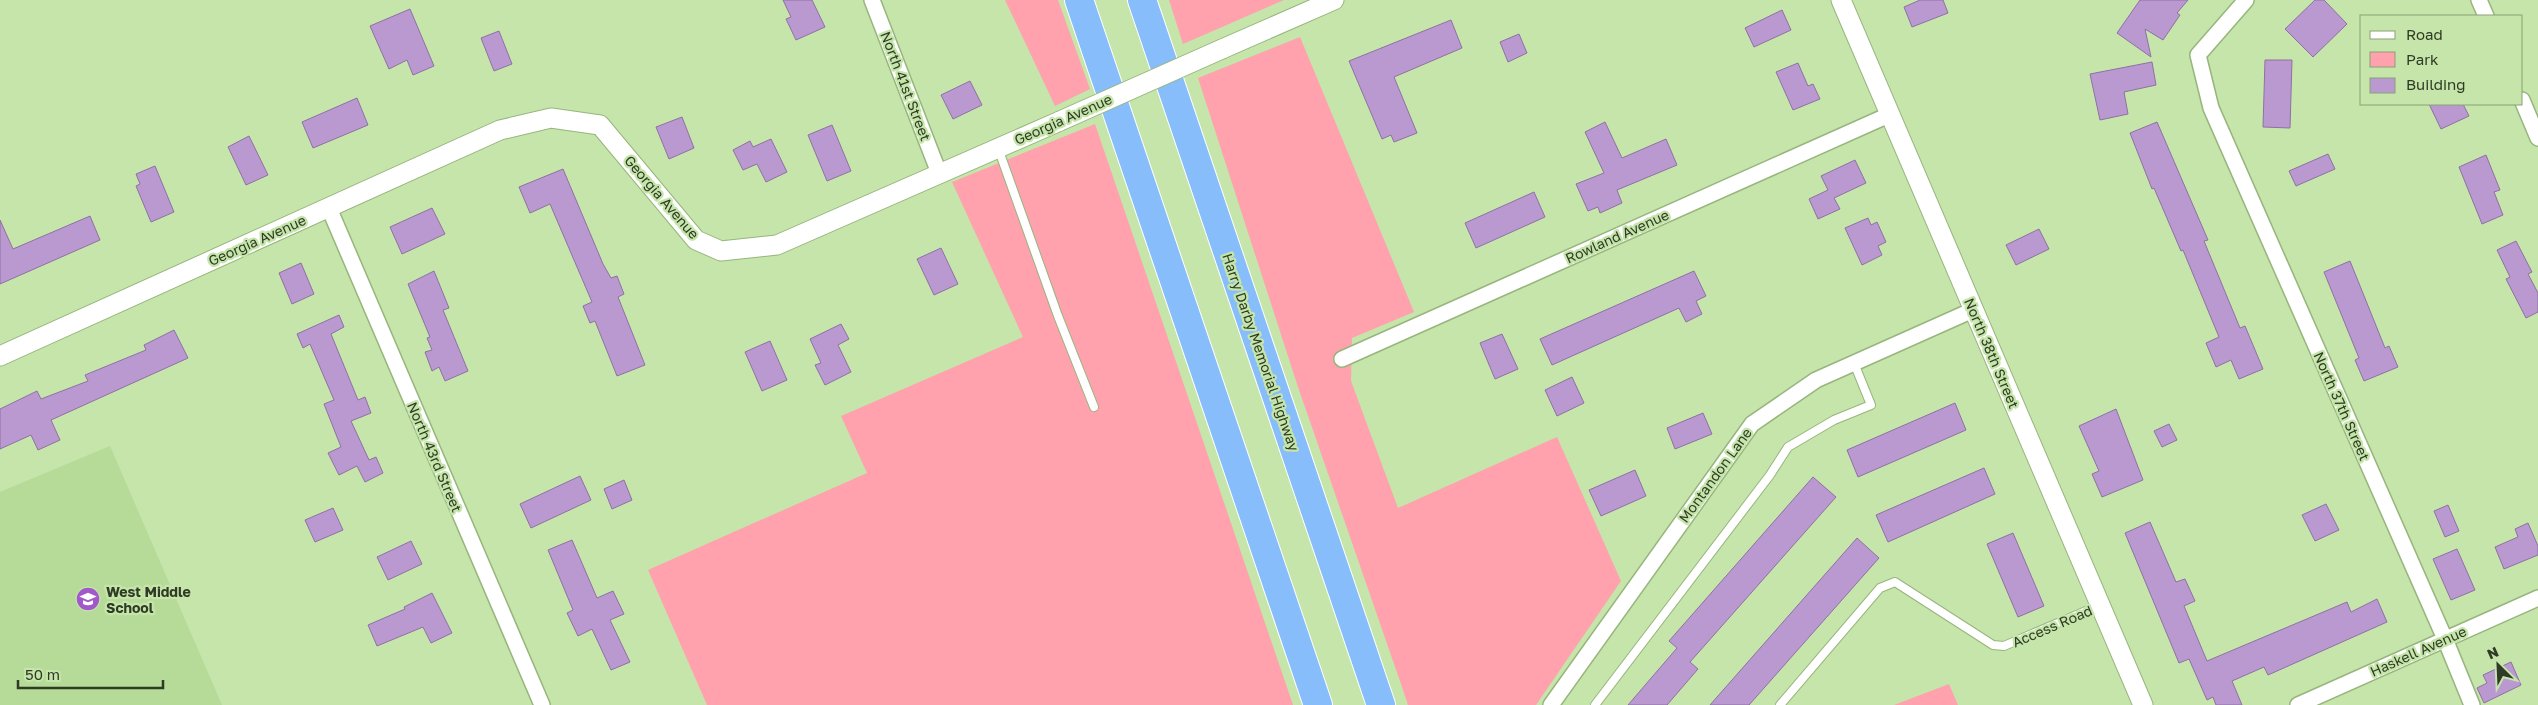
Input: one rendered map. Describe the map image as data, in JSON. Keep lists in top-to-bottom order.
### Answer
{
  "streets": {
    "highway": ["Harry Darby Memorial Highway"],
    "street": [
      "North 41st Street",
      "Georgia Avenue",
      "Rowland Avenue",
      "North 38th Street",
      "North 37th Street",
      "North 43rd Street",
      "Montandon Lane",
      "Haskell Avenue"
    ],
    "lane": ["Access Road"]
  },
  "crossings": [
    ["North 41st Street", "Georgia Avenue"],
    ["Georgia Avenue", "North 43rd Street"],
    ["Rowland Avenue", "North 38th Street"],
    ["North 38th Street", "Montandon Lane"],
    ["North 38th Street", "Access Road"],
    ["North 37th Street", "Haskell Avenue"]
  ],
  "places": {
    "school or university": ["West Middle School"]
  },
  "legend": ["Road", "Park", "Building"],
  "scale_bar": "50 m",
  "north": "top left"
}
